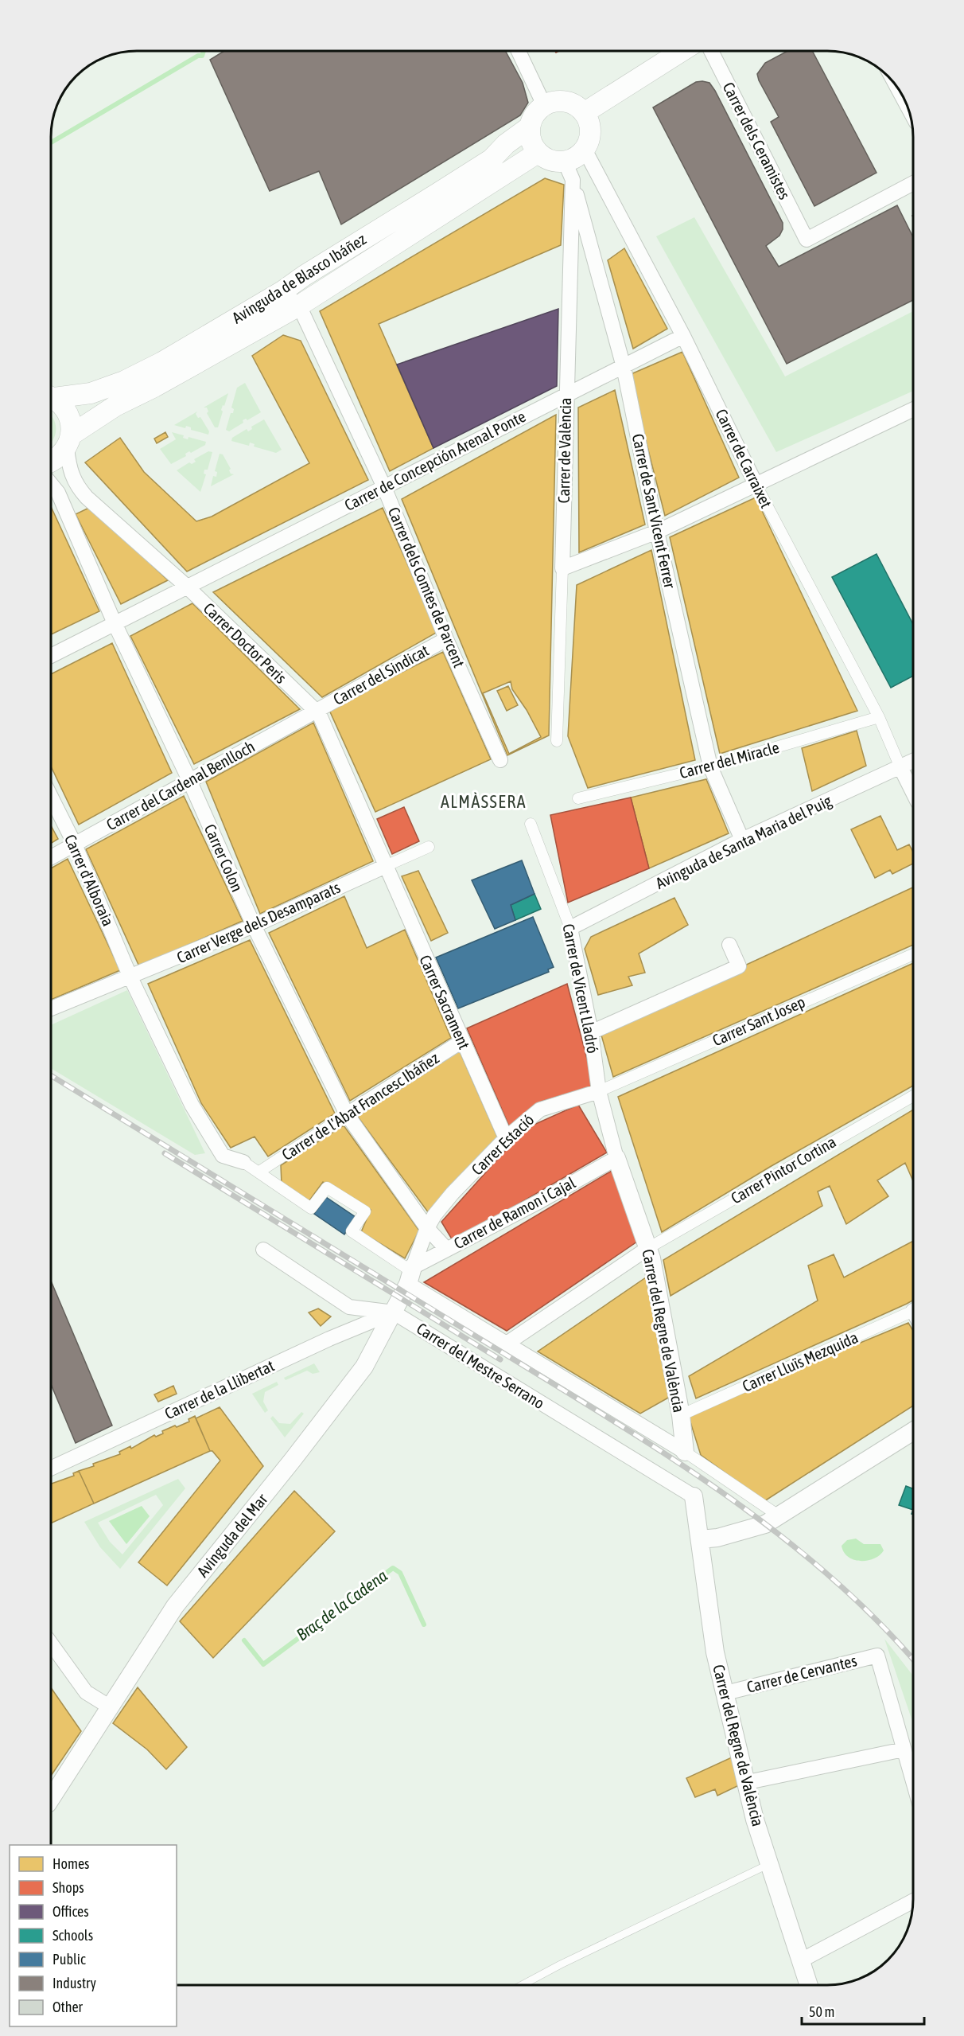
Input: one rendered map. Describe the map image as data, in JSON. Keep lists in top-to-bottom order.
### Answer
{
  "streets": {
    "main road": ["Avinguda de Blasco Ibáñez"],
    "street": [
      "Carrer dels Ceramistes",
      "Carrer de València",
      "Carrer de Carraixet",
      "Carrer de Concepción Arenal Ponte",
      "Carrer de Sant Vicent Ferrer",
      "Carrer dels Comtes de Parcent",
      "Carrer Doctor Peris",
      "Carrer del Sindicat",
      "Carrer del Miracle",
      "Carrer del Cardenal Benlloch",
      "Avinguda de Santa Maria del Puig",
      "Carrer Colon",
      "Carrer d'Alboraia",
      "Carrer Verge dels Desamparats",
      "Carrer de Vicent Lladró",
      "Carrer Sacrament",
      "Carrer Sant Josep",
      "Carrer de l'Abat Francesc Ibáñez",
      "Carrer Estació",
      "Carrer Pintor Cortina",
      "Carrer de Ramon i Cajal",
      "Carrer del Regne de València",
      "Carrer Lluïs Mezquida",
      "Carrer del Mestre Serrano",
      "Carrer de la Llibertat",
      "Avinguda del Mar",
      "Carrer de Cervantes"
    ]
  },
  "crossings": [
    ["Avinguda de Blasco Ibáñez", "Carrer de València"],
    ["Avinguda de Blasco Ibáñez", "Carrer de Carraixet"],
    ["Avinguda de Blasco Ibáñez", "Carrer de Sant Vicent Ferrer"],
    ["Avinguda de Blasco Ibáñez", "Carrer dels Comtes de Parcent"],
    ["Avinguda de Blasco Ibáñez", "Carrer Doctor Peris"],
    ["Carrer de València", "Carrer de Carraixet"],
    ["Carrer de València", "Carrer de Concepción Arenal Ponte"],
    ["Carrer de València", "Carrer de Sant Vicent Ferrer"],
    ["Carrer de Carraixet", "Carrer de Concepción Arenal Ponte"],
    ["Carrer de Carraixet", "Carrer de Sant Vicent Ferrer"],
    ["Carrer de Carraixet", "Carrer del Miracle"],
    ["Carrer de Carraixet", "Avinguda de Santa Maria del Puig"],
    ["Carrer de Concepción Arenal Ponte", "Carrer de Sant Vicent Ferrer"],
    ["Carrer de Concepción Arenal Ponte", "Carrer dels Comtes de Parcent"],
    ["Carrer de Concepción Arenal Ponte", "Carrer Doctor Peris"],
    ["Carrer de Concepción Arenal Ponte", "Carrer Colon"],
    ["Carrer de Sant Vicent Ferrer", "Carrer del Miracle"],
    ["Carrer de Sant Vicent Ferrer", "Avinguda de Santa Maria del Puig"],
    ["Carrer dels Comtes de Parcent", "Carrer del Sindicat"],
    ["Carrer Doctor Peris", "Carrer del Sindicat"],
    ["Carrer Doctor Peris", "Carrer del Cardenal Benlloch"],
    ["Carrer Doctor Peris", "Carrer Verge dels Desamparats"],
    ["Carrer Doctor Peris", "Carrer Sacrament"],
    ["Carrer del Sindicat", "Carrer del Cardenal Benlloch"],
    ["Carrer del Cardenal Benlloch", "Carrer Colon"],
    ["Carrer del Cardenal Benlloch", "Carrer d'Alboraia"],
    ["Avinguda de Santa Maria del Puig", "Carrer de Vicent Lladró"],
    ["Carrer Colon", "Carrer Verge dels Desamparats"],
    ["Carrer Colon", "Carrer de l'Abat Francesc Ibáñez"],
    ["Carrer Colon", "Carrer Estació"],
    ["Carrer Colon", "Carrer de Ramon i Cajal"],
    ["Carrer d'Alboraia", "Carrer Verge dels Desamparats"],
    ["Carrer Verge dels Desamparats", "Carrer Sacrament"],
    ["Carrer de Vicent Lladró", "Carrer Sant Josep"],
    ["Carrer de Vicent Lladró", "Carrer Estació"],
    ["Carrer de Vicent Lladró", "Carrer de Ramon i Cajal"],
    ["Carrer de Vicent Lladró", "Carrer del Regne de València"],
    ["Carrer Sacrament", "Carrer de l'Abat Francesc Ibáñez"],
    ["Carrer Sacrament", "Carrer Estació"],
    ["Carrer Sant Josep", "Carrer Estació"],
    ["Carrer de l'Abat Francesc Ibáñez", "Carrer del Mestre Serrano"],
    ["Carrer Pintor Cortina", "Carrer del Regne de València"],
    ["Carrer de Ramon i Cajal", "Carrer del Regne de València"],
    ["Carrer de Ramon i Cajal", "Carrer del Mestre Serrano"],
    ["Carrer de Ramon i Cajal", "Avinguda del Mar"],
    ["Carrer del Regne de València", "Carrer Lluïs Mezquida"],
    ["Carrer del Regne de València", "Carrer del Mestre Serrano"],
    ["Carrer del Regne de València", "Carrer de Cervantes"],
    ["Carrer del Mestre Serrano", "Carrer de la Llibertat"],
    ["Carrer del Mestre Serrano", "Avinguda del Mar"],
    ["Carrer de la Llibertat", "Avinguda del Mar"]
  ],
  "districts": ["ALMÀSSERA"],
  "water": ["Braç de la Cadena"],
  "legend": [
    "Homes",
    "Shops",
    "Offices",
    "Schools",
    "Public",
    "Industry",
    "Other"
  ],
  "scale_bar": "50 m"
}
